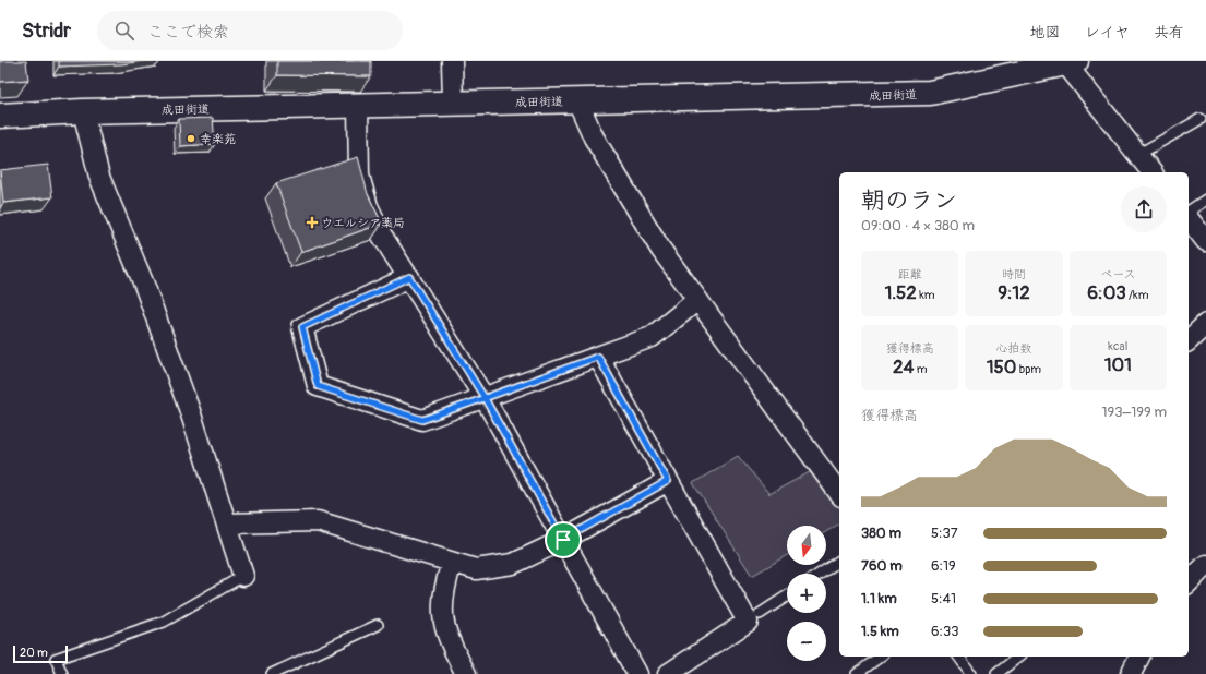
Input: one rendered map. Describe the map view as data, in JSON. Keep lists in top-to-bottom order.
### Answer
{
  "streets": {
    "highway": ["成田街道"]
  },
  "places": {
    "other": ["幸楽苑"],
    "health": ["ウエルシア薬局"]
  },
  "scale_bar": "20 m",
  "north": "bottom",
  "page": {
    "header": "Stridr",
    "search": "ここで検索",
    "nav": ["地図", "レイヤ", "共有"],
    "heading": ["朝のラン", "09:00 · 4 × 380 m"],
    "stats": [
      ["距離", "1.52 km"],
      ["時間", "9:12"],
      ["ペース", "6:03 /km"],
      ["獲得標高", "24 m"],
      ["心拍数", "150 bpm"],
      ["kcal", "101"]
    ],
    "chart": ["獲得標高", "193–199 m"],
    "list": [
      {
        "name": "380 m",
        "note": "5:37"
      },
      {
        "name": "760 m",
        "note": "6:19"
      },
      {
        "name": "1.1 km",
        "note": "5:41"
      },
      {
        "name": "1.5 km",
        "note": "6:33"
      }
    ],
    "map_buttons": ["+", "−"],
    "scale": "20 m"
  }
}
